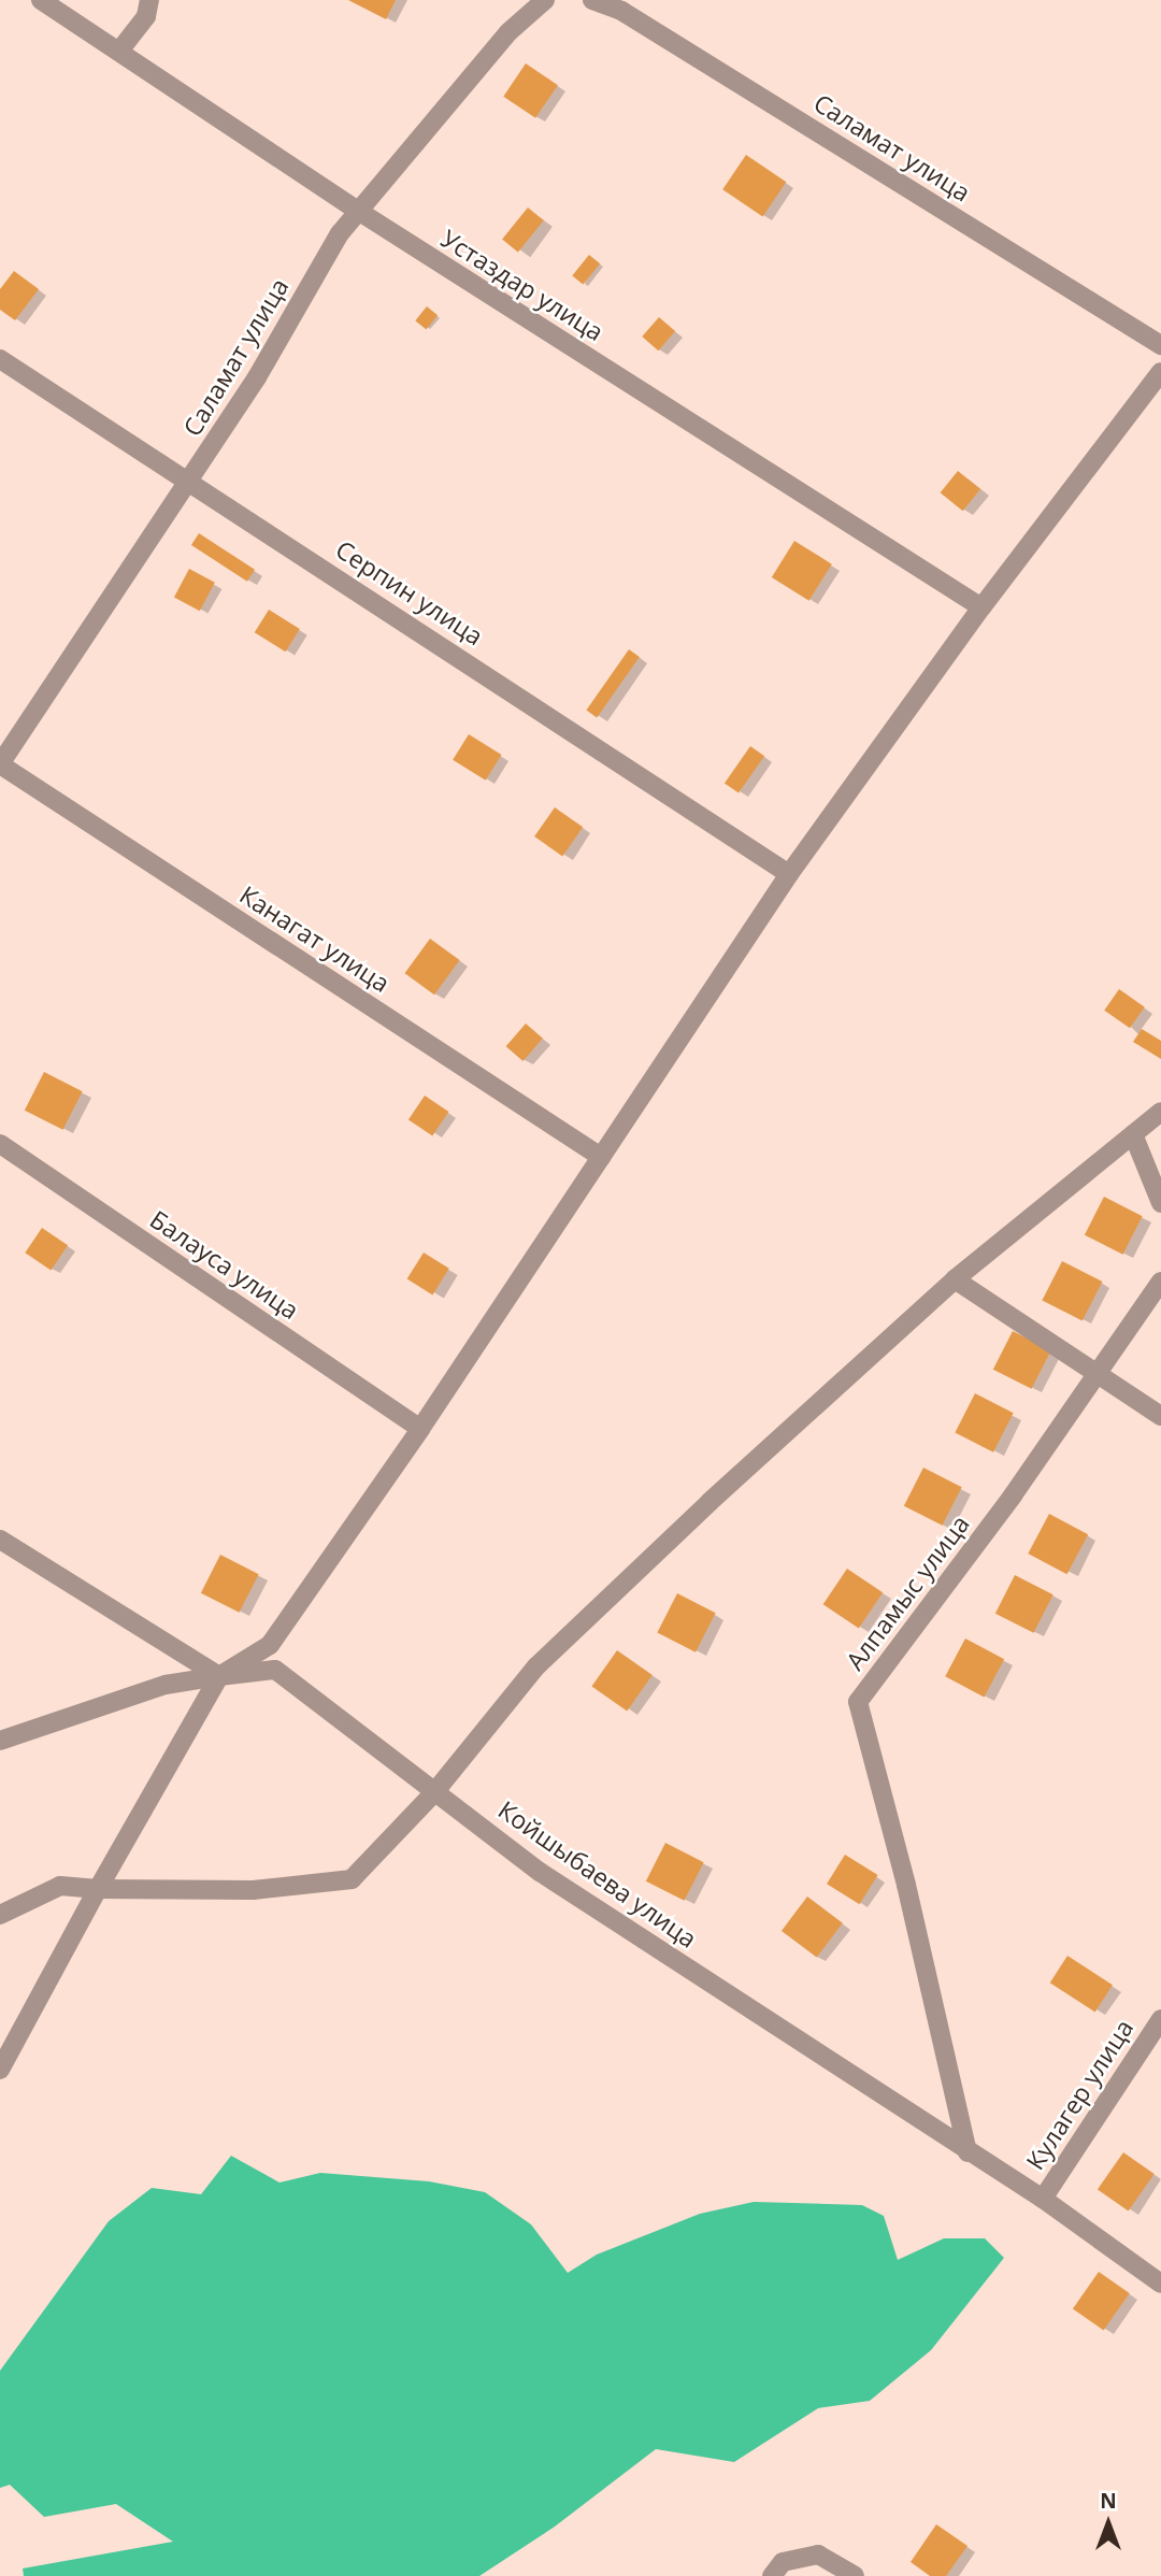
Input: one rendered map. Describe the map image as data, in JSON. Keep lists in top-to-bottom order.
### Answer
{
  "streets": {
    "street": [
      "Саламат улица",
      "Устаздар улица",
      "Серпин улица",
      "Канагат улица",
      "Балауса улица",
      "Алпамыс улица",
      "Койшыбаева улица",
      "Кулагер улица"
    ]
  },
  "crossings": [
    ["Саламат улица", "Устаздар улица"],
    ["Саламат улица", "Серпин улица"],
    ["Саламат улица", "Канагат улица"],
    ["Алпамыс улица", "Койшыбаева улица"],
    ["Койшыбаева улица", "Кулагер улица"]
  ],
  "north": "top"
}
